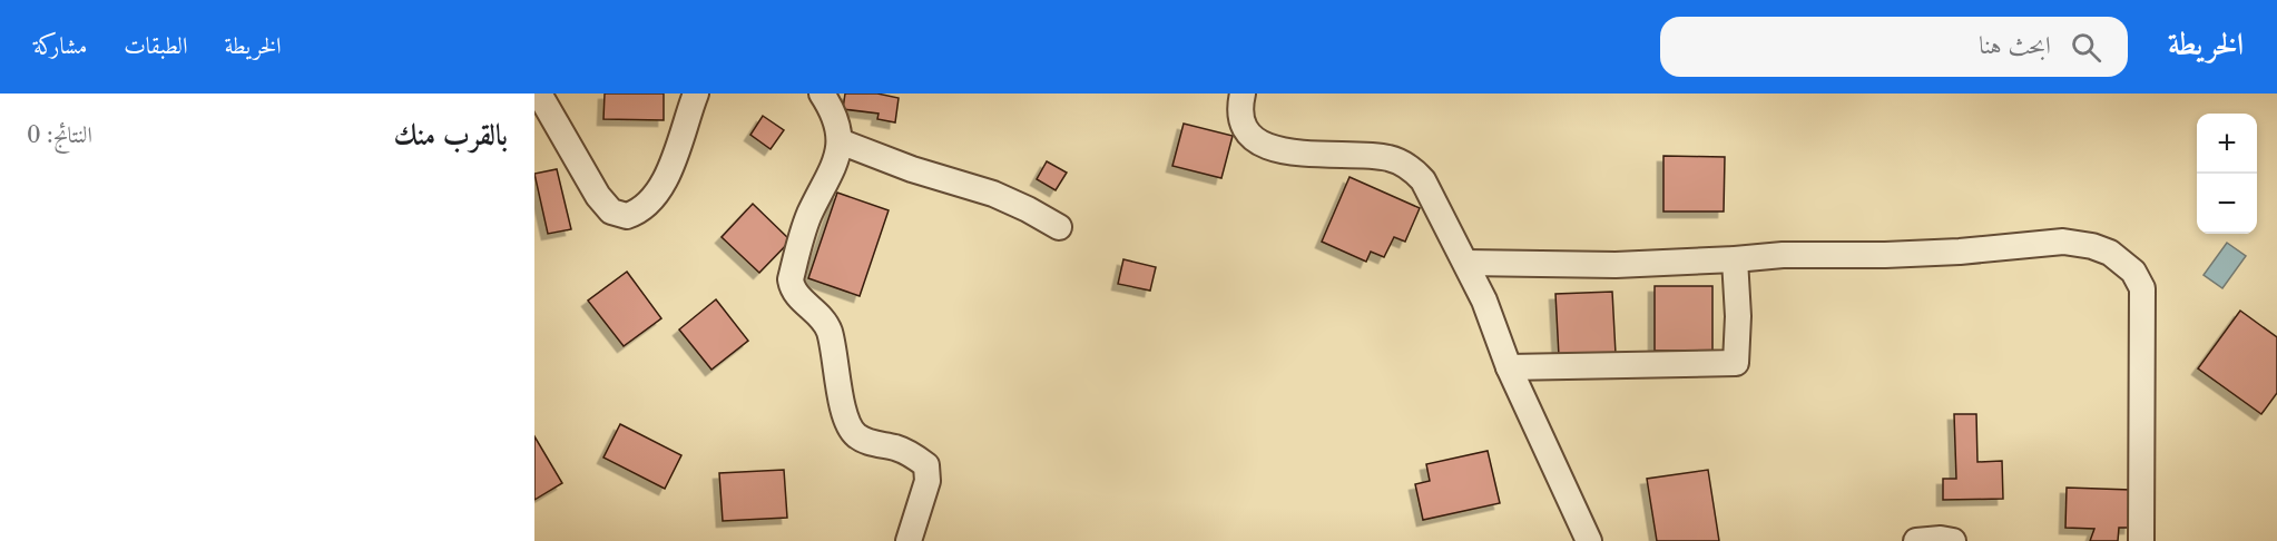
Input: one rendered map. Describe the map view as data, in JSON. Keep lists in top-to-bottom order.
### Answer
{
  "page": {
    "header": "الخريطة",
    "search": "ابحث هنا",
    "nav": ["الخريطة", "الطبقات", "مشاركة"],
    "heading": ["بالقرب منك", "النتائج: 0"],
    "map_buttons": ["+", "−"]
  }
}
